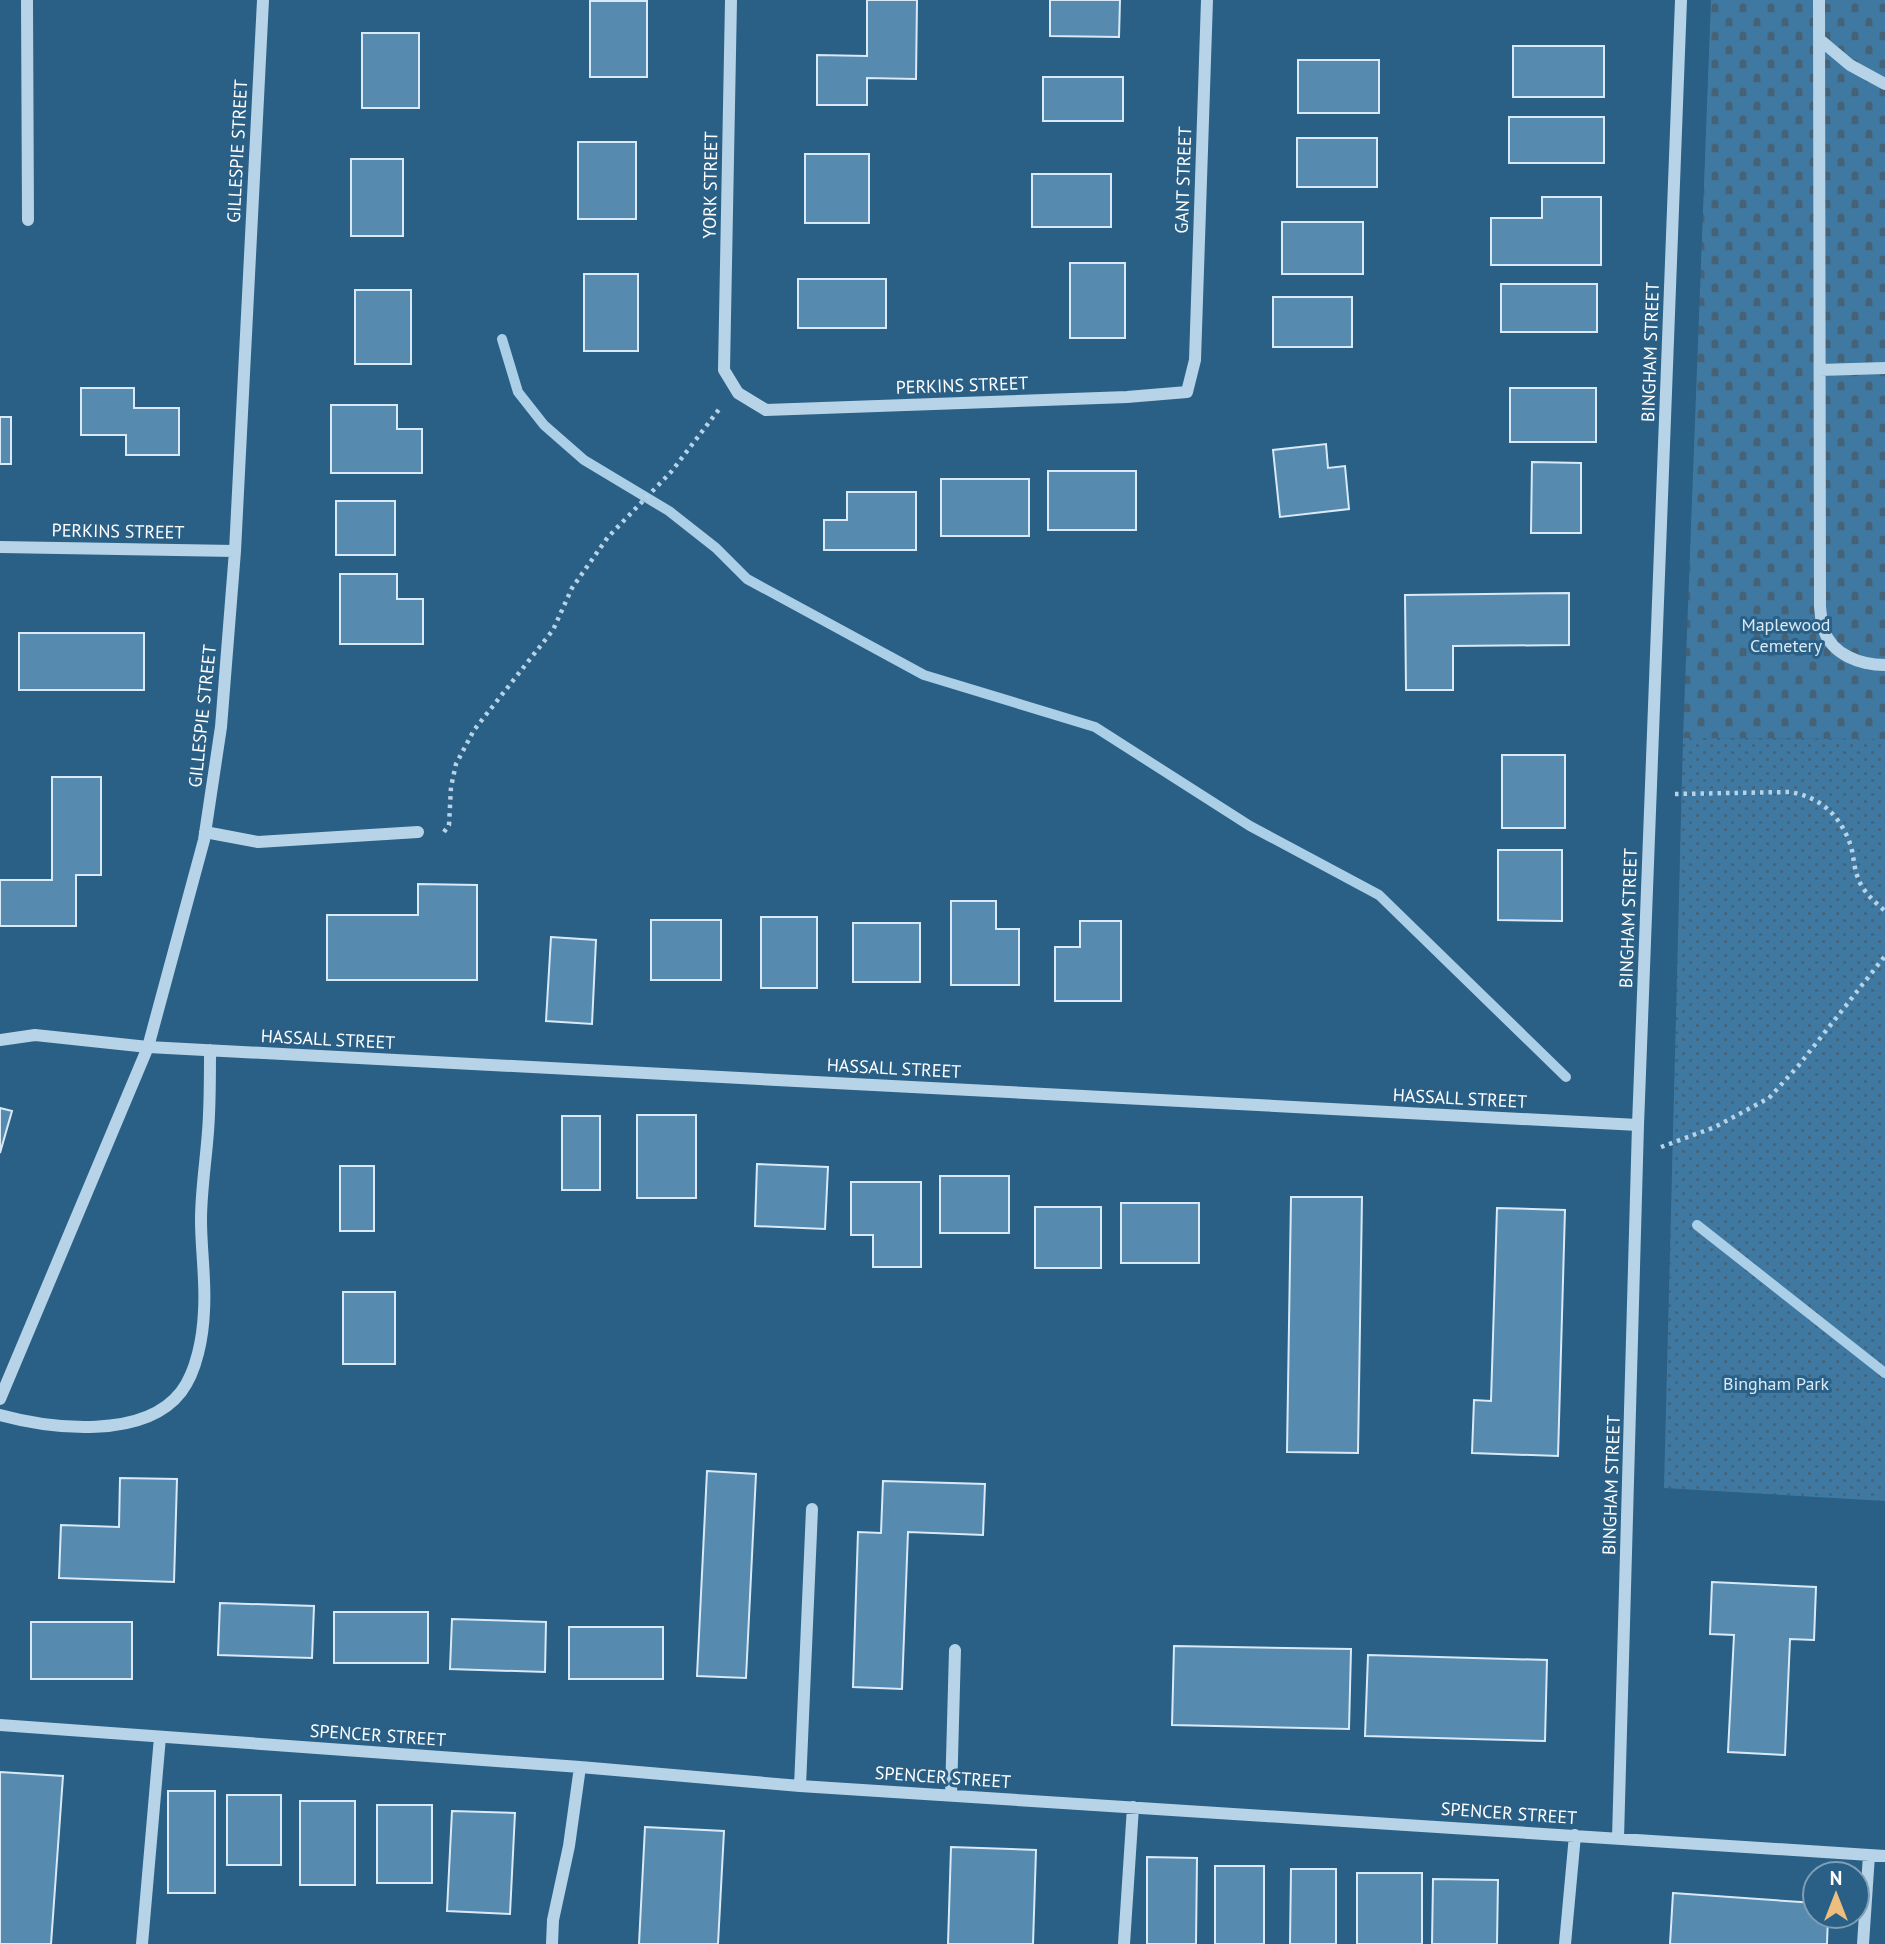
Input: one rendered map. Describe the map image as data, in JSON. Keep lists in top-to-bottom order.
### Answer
{
  "streets": {
    "street": [
      "GILLESPIE STREET",
      "GANT STREET",
      "YORK STREET",
      "BINGHAM STREET",
      "PERKINS STREET",
      "HASSALL STREET",
      "SPENCER STREET"
    ]
  },
  "crossings": [
    ["GILLESPIE STREET", "PERKINS STREET"],
    ["GILLESPIE STREET", "HASSALL STREET"],
    ["GANT STREET", "PERKINS STREET"],
    ["YORK STREET", "PERKINS STREET"],
    ["BINGHAM STREET", "HASSALL STREET"],
    ["BINGHAM STREET", "SPENCER STREET"]
  ],
  "parks": ["Maplewood Cemetery", "Bingham Park"],
  "north": "top"
}
